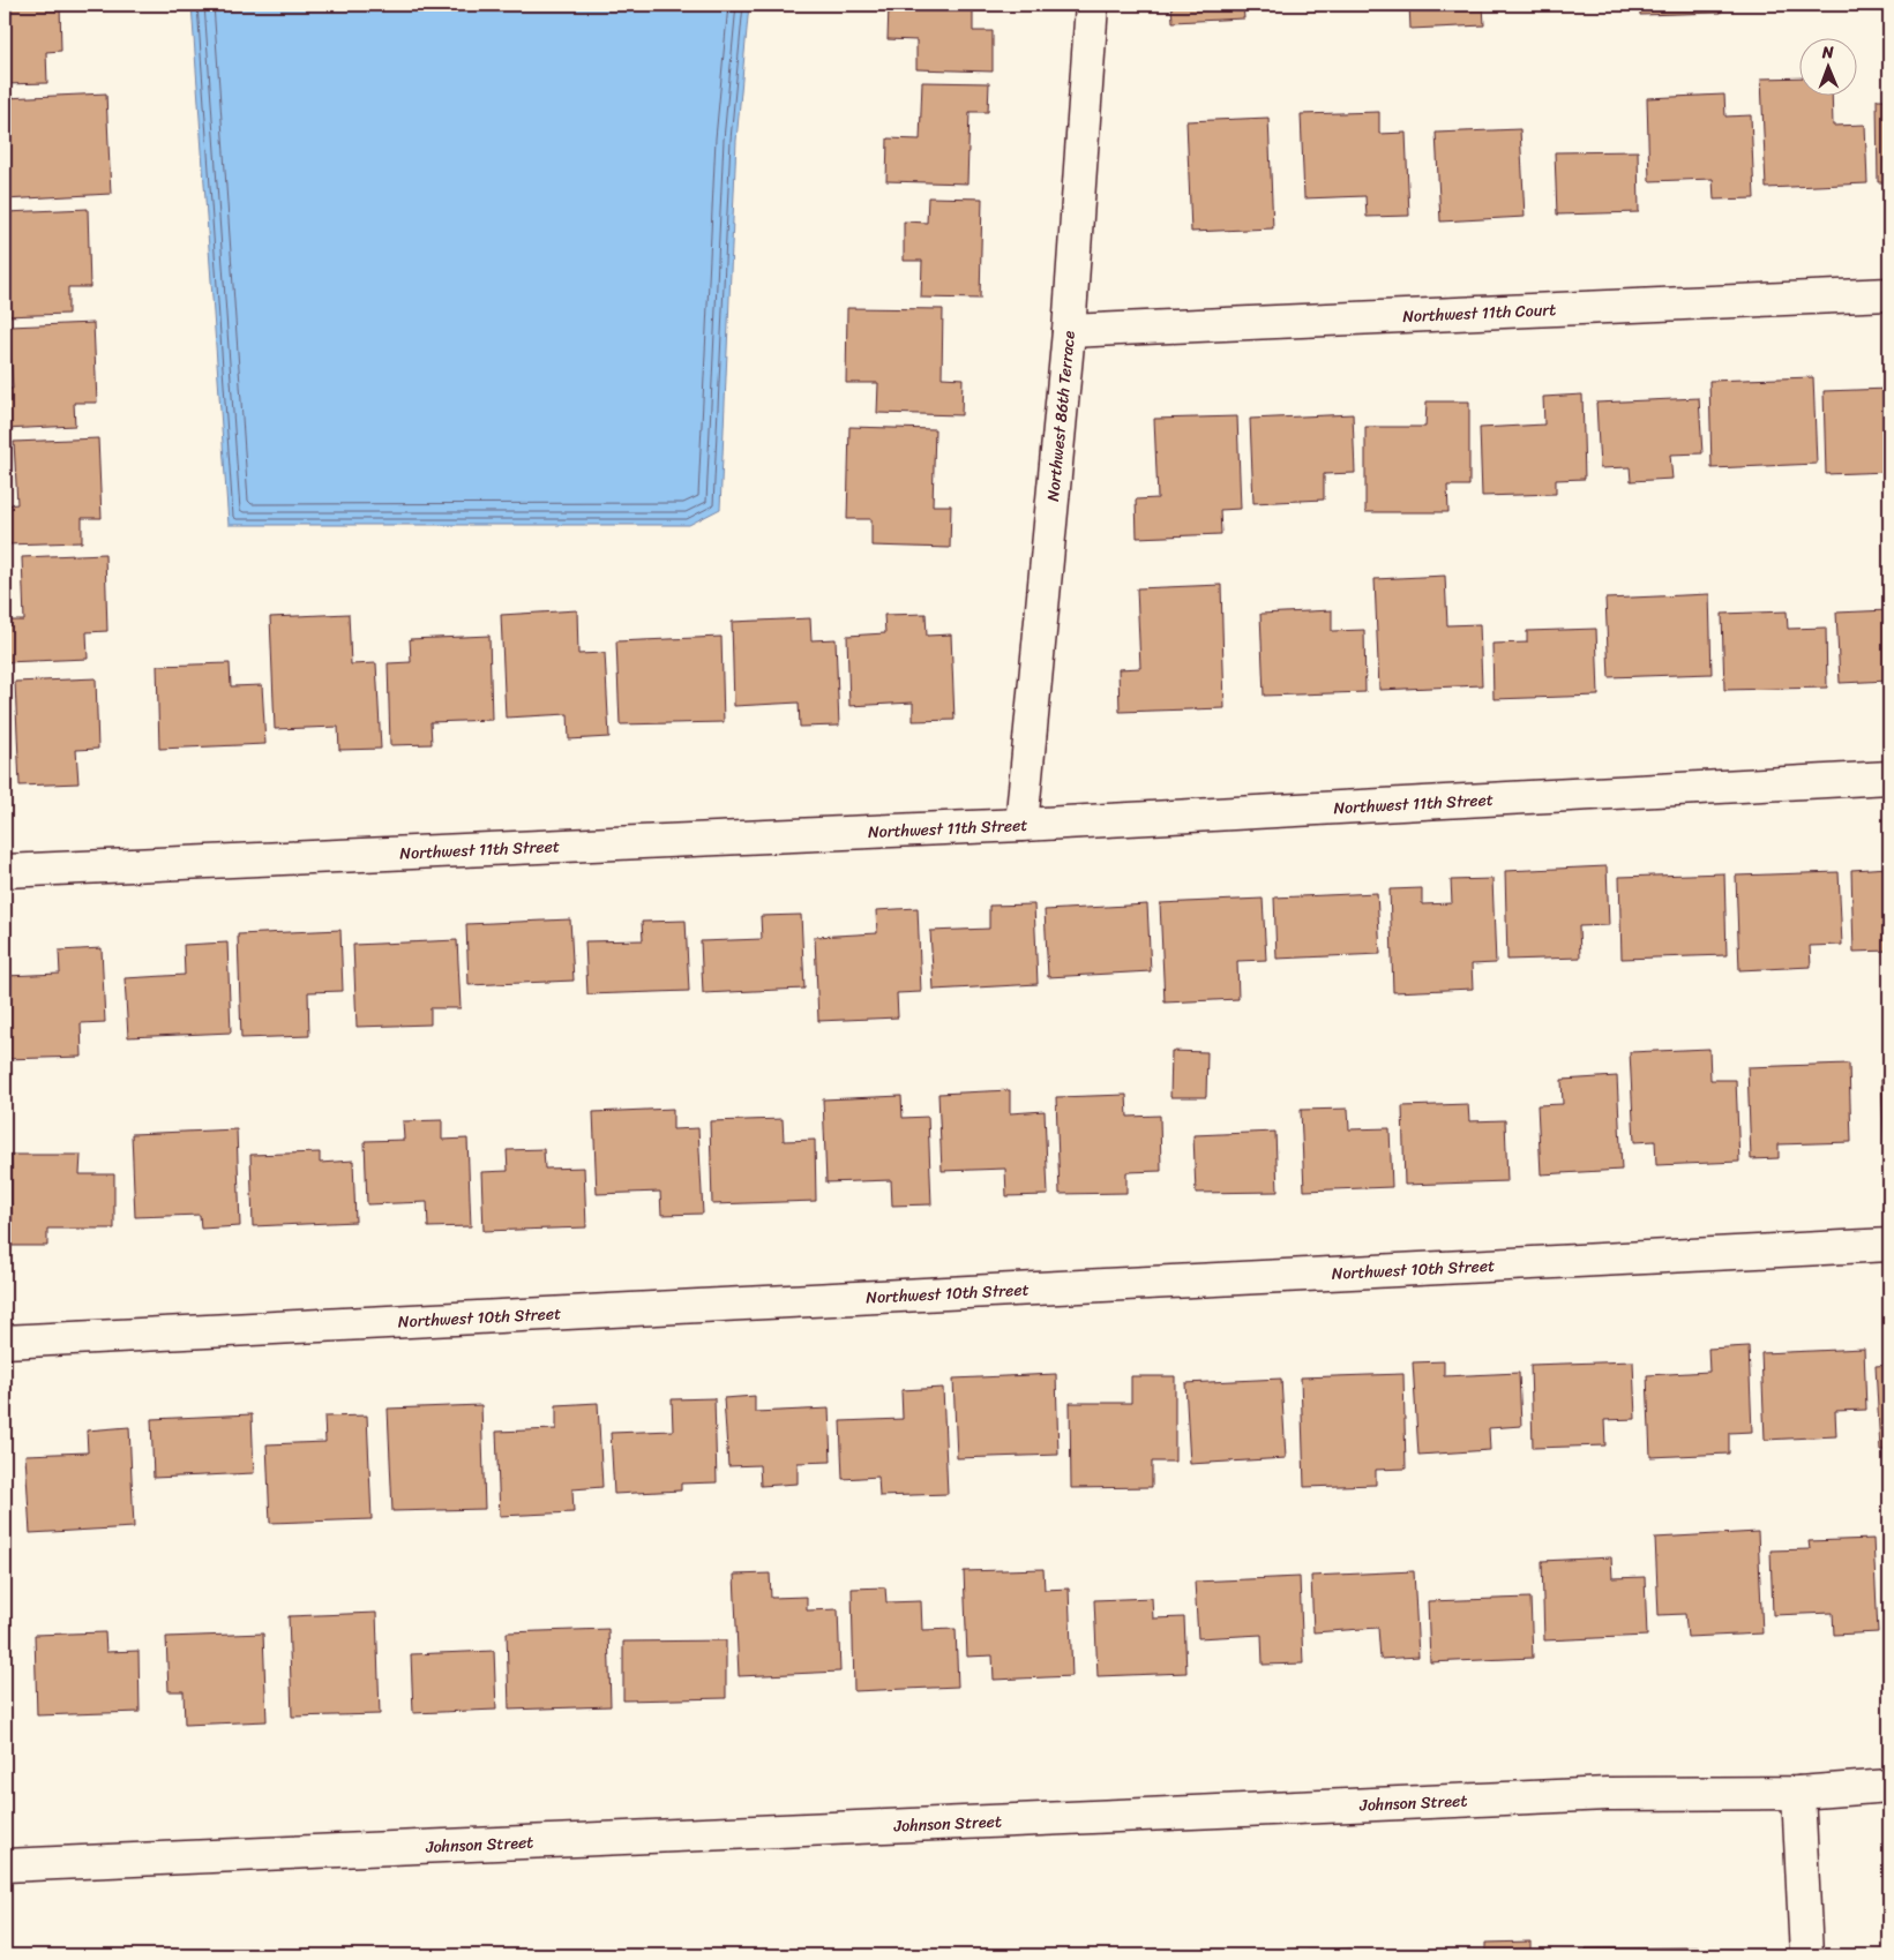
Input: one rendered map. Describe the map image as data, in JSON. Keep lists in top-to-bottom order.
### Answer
{
  "streets": {
    "street": [
      "Northwest 11th Court",
      "Northwest 86th Terrace",
      "Northwest 11th Street",
      "Northwest 10th Street",
      "Johnson Street"
    ]
  },
  "crossings": [
    ["Northwest 11th Court", "Northwest 86th Terrace"],
    ["Northwest 86th Terrace", "Northwest 11th Street"]
  ],
  "north": "top"
}
